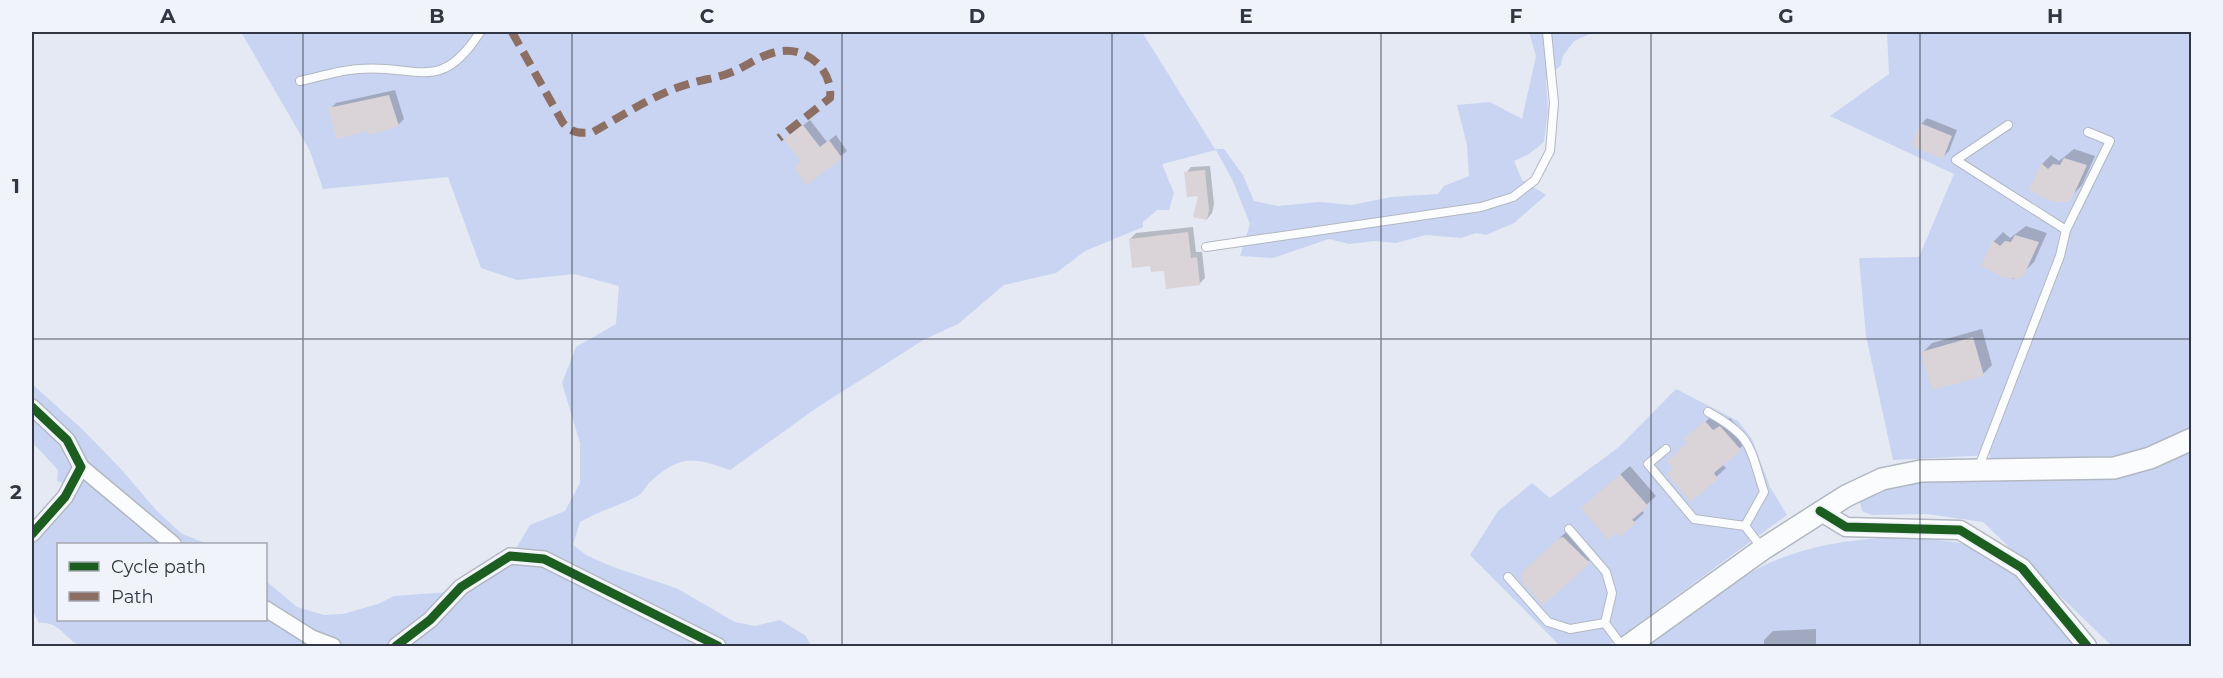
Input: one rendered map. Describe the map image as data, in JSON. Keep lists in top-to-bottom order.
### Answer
{
  "legend": ["Cycle path", "Path"],
  "grid": {
    "columns": [
      "A",
      "B",
      "C",
      "D",
      "E",
      "F",
      "G",
      "H"
    ],
    "rows": ["1", "2"]
  }
}
